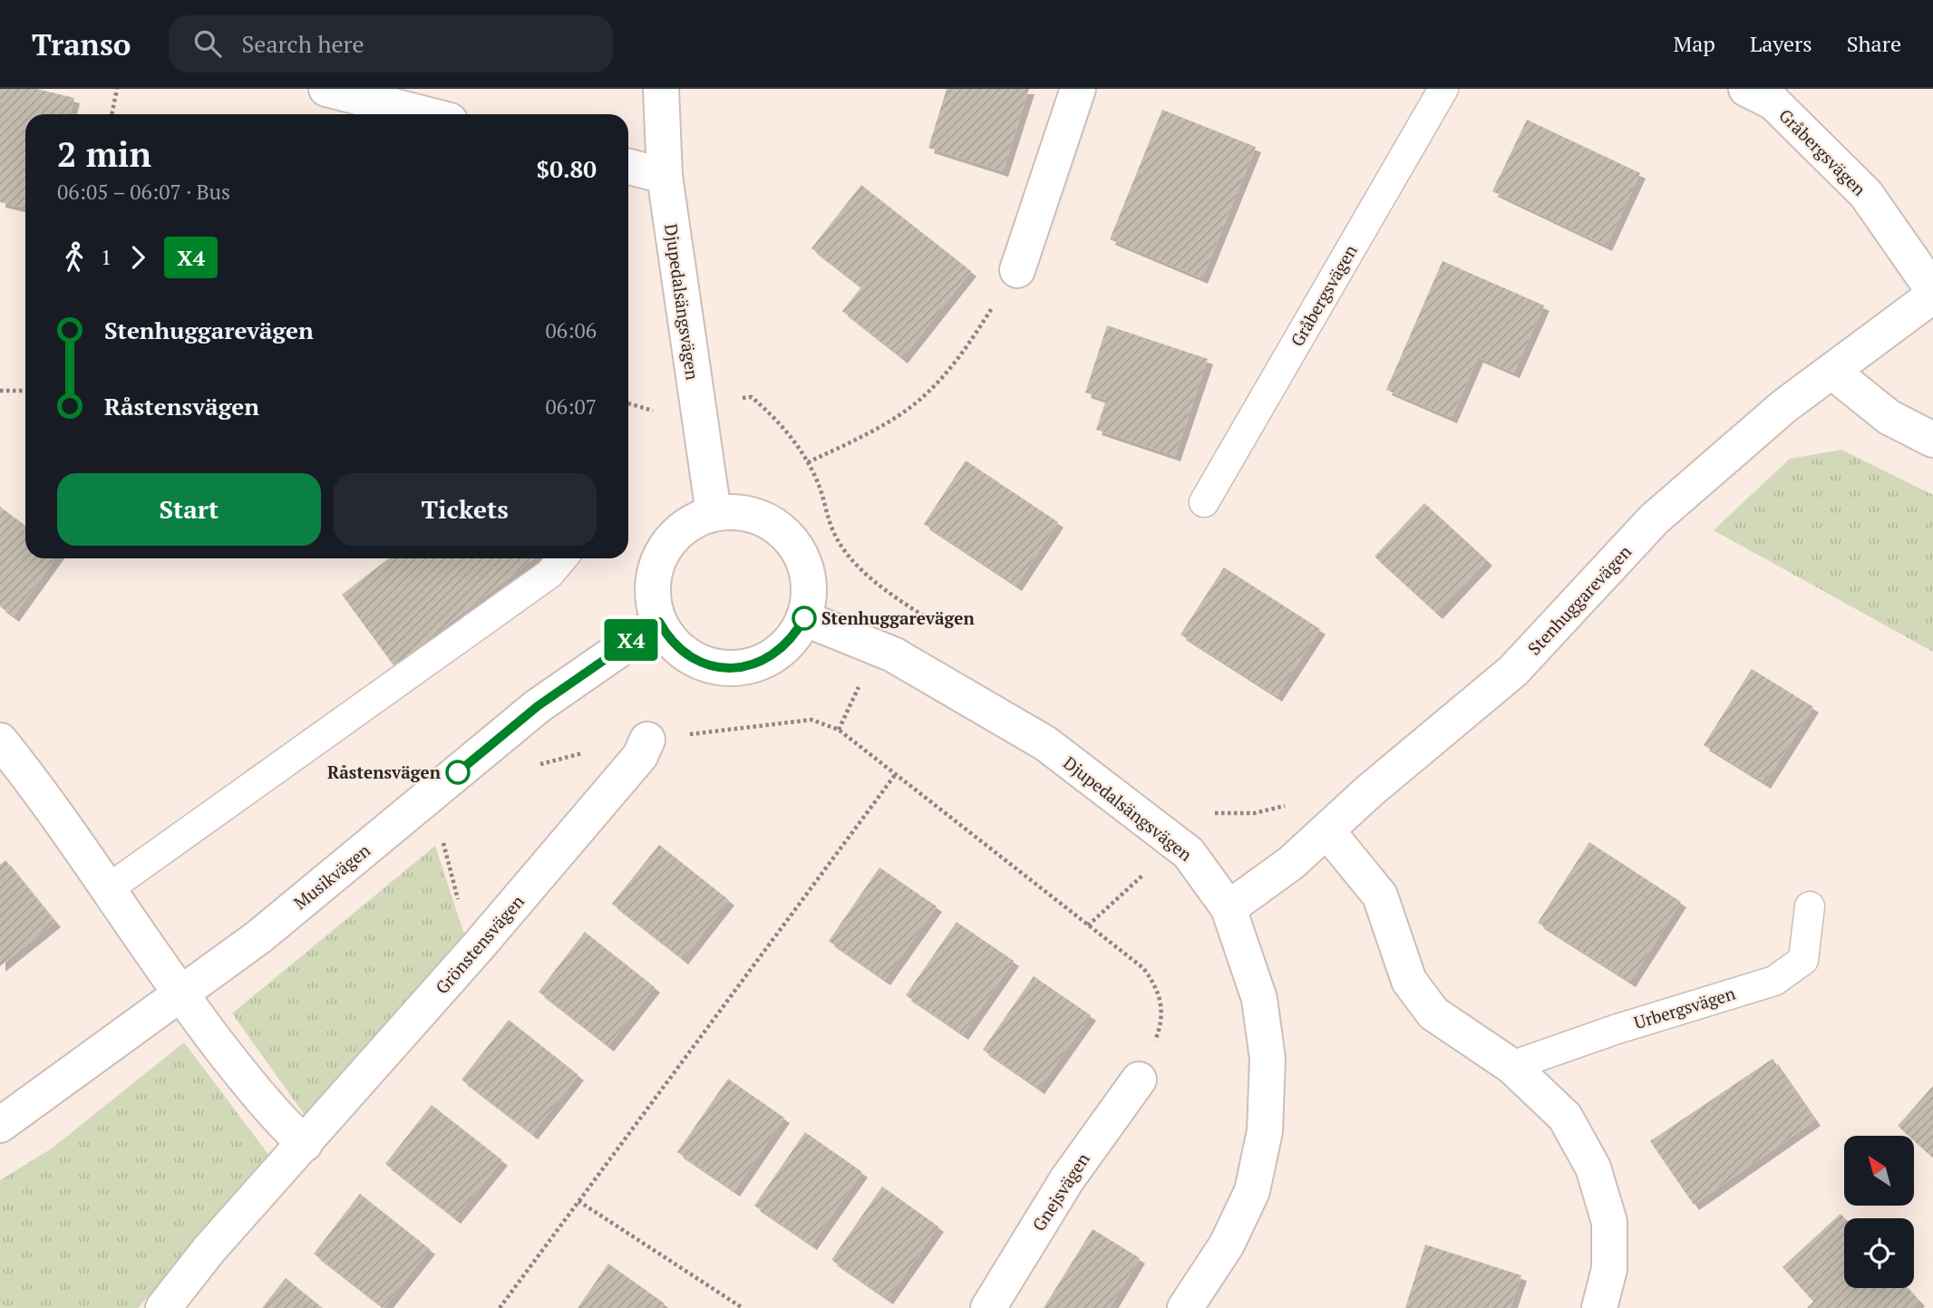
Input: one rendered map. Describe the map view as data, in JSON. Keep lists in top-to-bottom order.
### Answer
{
  "streets": {
    "street": [
      "Gråbergsvägen",
      "Djupedalsängsvägen",
      "Stenhuggarevägen",
      "Musikvägen",
      "Grönstensvägen",
      "Gnejsvägen"
    ],
    "lane": ["Urbergsvägen"]
  },
  "crossings": [
    ["Djupedalsängsvägen", "Stenhuggarevägen"],
    ["Djupedalsängsvägen", "Musikvägen"]
  ],
  "places": ["Stenhuggarevägen", "Råstensvägen"],
  "lines": ["bus line X4"],
  "north": "top left",
  "page": {
    "header": "Transo",
    "search": "Search here",
    "nav": ["Map", "Layers", "Share"],
    "on_map": "X4",
    "heading": ["2 min", "06:05 – 06:07 · Bus", "$0.80"],
    "legs": ["1", "X4"],
    "list": [
      {
        "name": "Stenhuggarevägen",
        "value": "06:06"
      },
      {
        "name": "Råstensvägen",
        "value": "06:07"
      }
    ],
    "buttons": ["Start", "Tickets"]
  }
}
